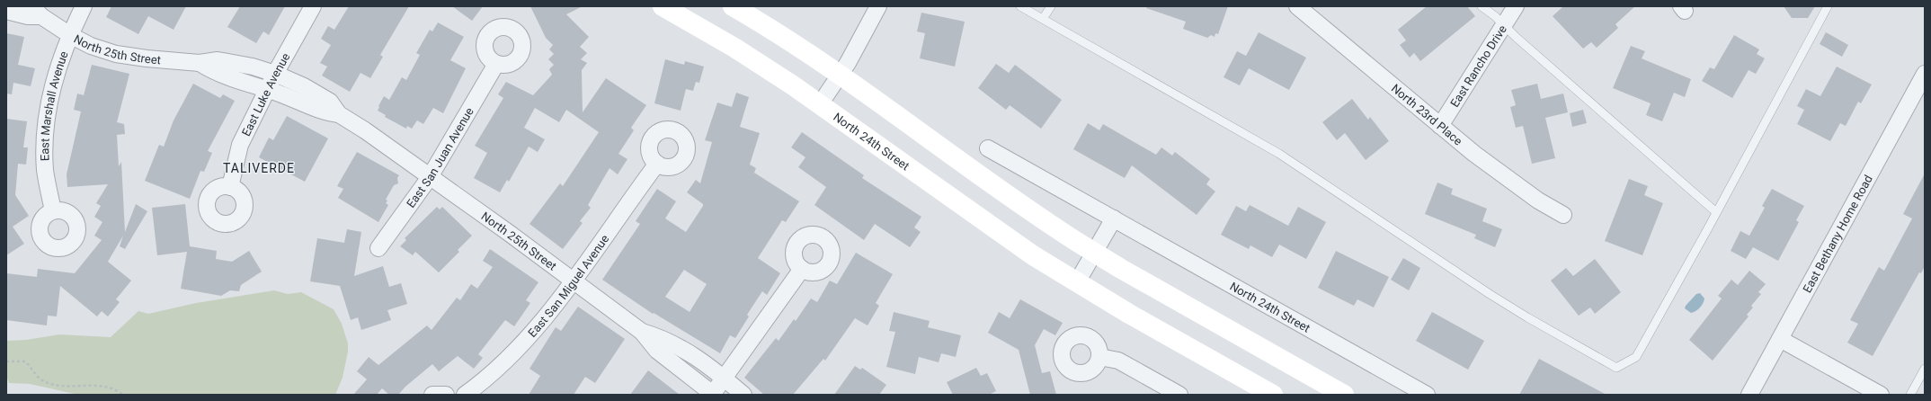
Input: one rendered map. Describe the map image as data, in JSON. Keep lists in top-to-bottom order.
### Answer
{
  "streets": {
    "main road": ["North 24th Street"],
    "street": [
      "North 25th Street",
      "East Rancho Drive",
      "East Luke Avenue",
      "East Marshall Avenue",
      "North 23rd Place",
      "East San Juan Avenue",
      "East Bethany Home Road",
      "East San Miguel Avenue"
    ]
  },
  "crossings": [
    ["North 25th Street", "East Luke Avenue"],
    ["North 25th Street", "East Marshall Avenue"],
    ["North 25th Street", "East San Juan Avenue"],
    ["North 25th Street", "East San Miguel Avenue"],
    ["East Rancho Drive", "North 23rd Place"]
  ],
  "districts": ["TALIVERDE"]
}
